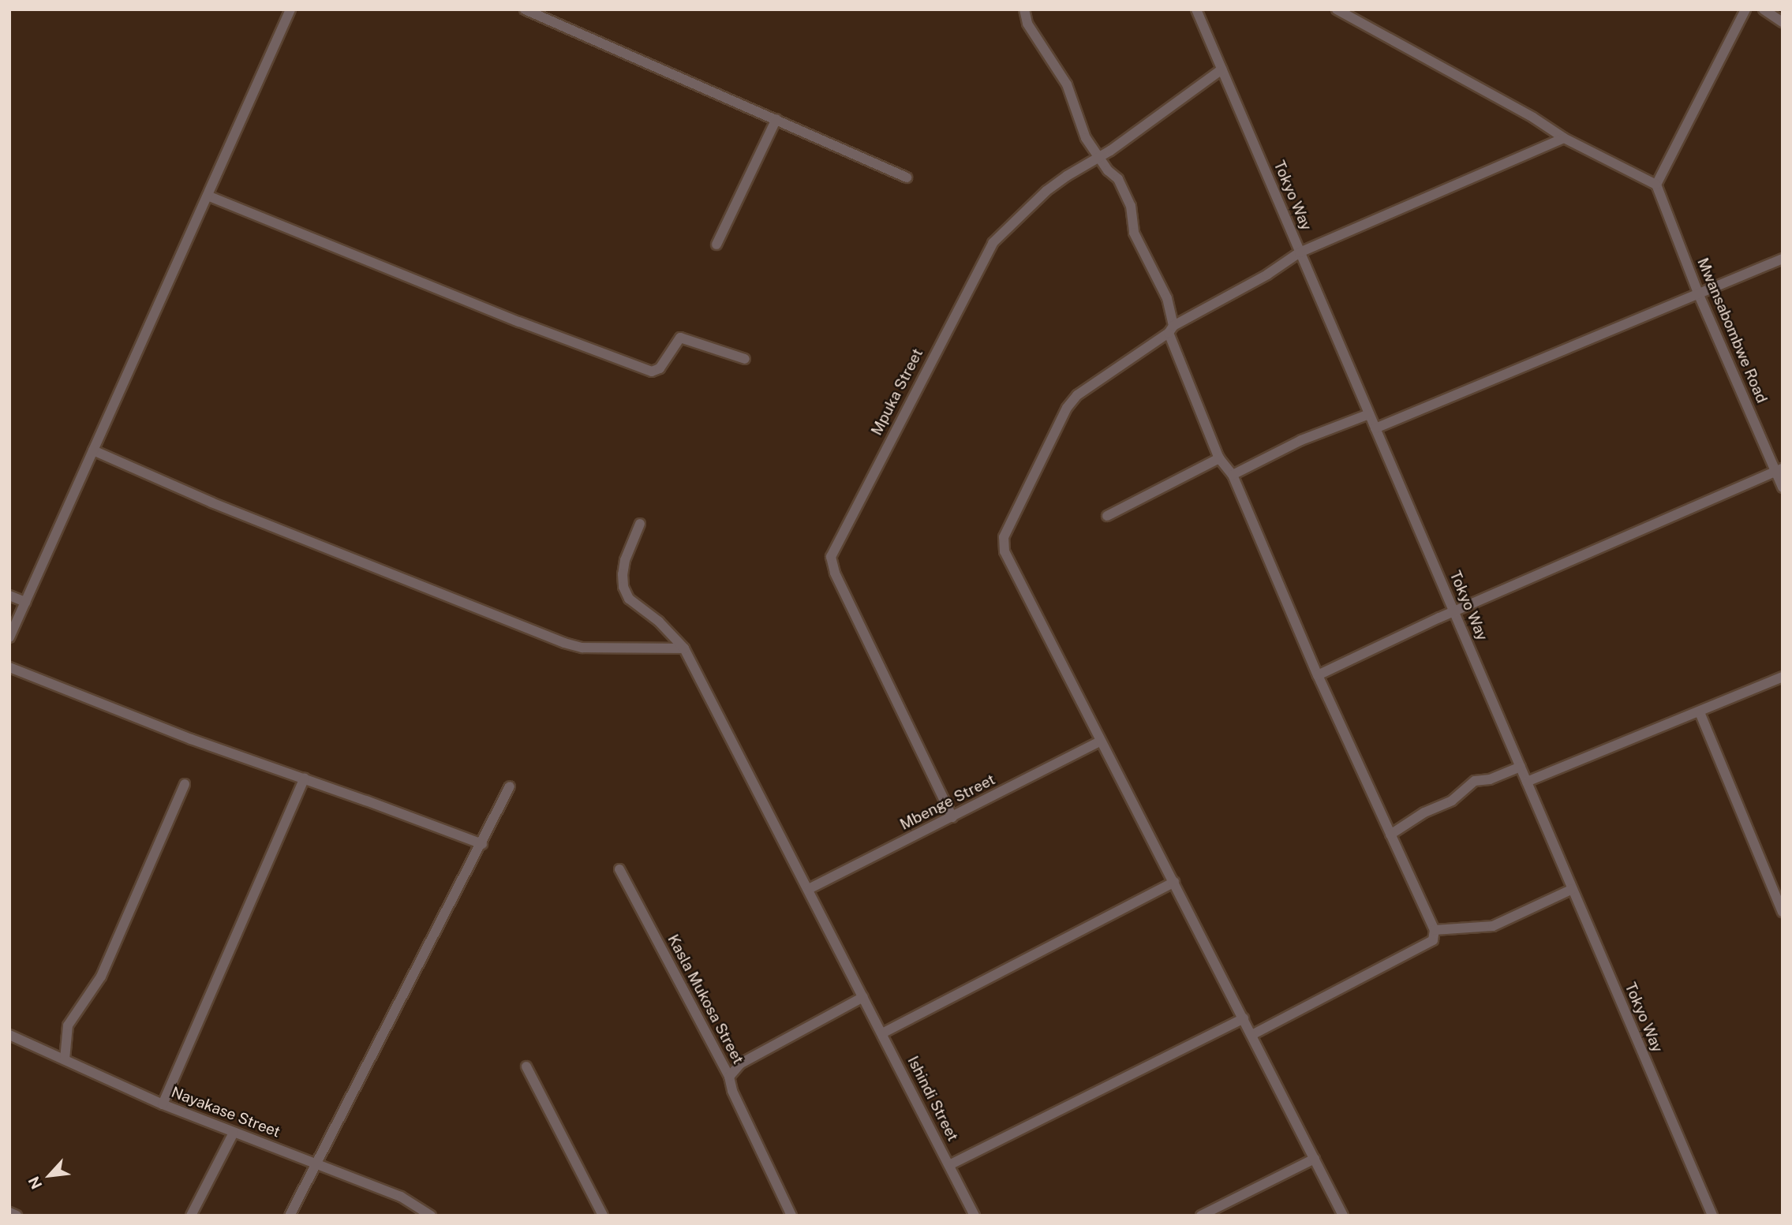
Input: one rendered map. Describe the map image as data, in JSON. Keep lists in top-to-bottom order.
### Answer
{
  "streets": {
    "street": [
      "Tokyo Way",
      "Mwansabombwe Road",
      "Mpuka Street",
      "Mbenge Street",
      "Kasla Mukosa Street",
      "Ishindi Street",
      "Nayakase Street"
    ]
  },
  "crossings": [
    ["Tokyo Way", "Mpuka Street"],
    ["Mpuka Street", "Mbenge Street"],
    ["Mbenge Street", "Ishindi Street"]
  ],
  "north": "bottom left"
}
